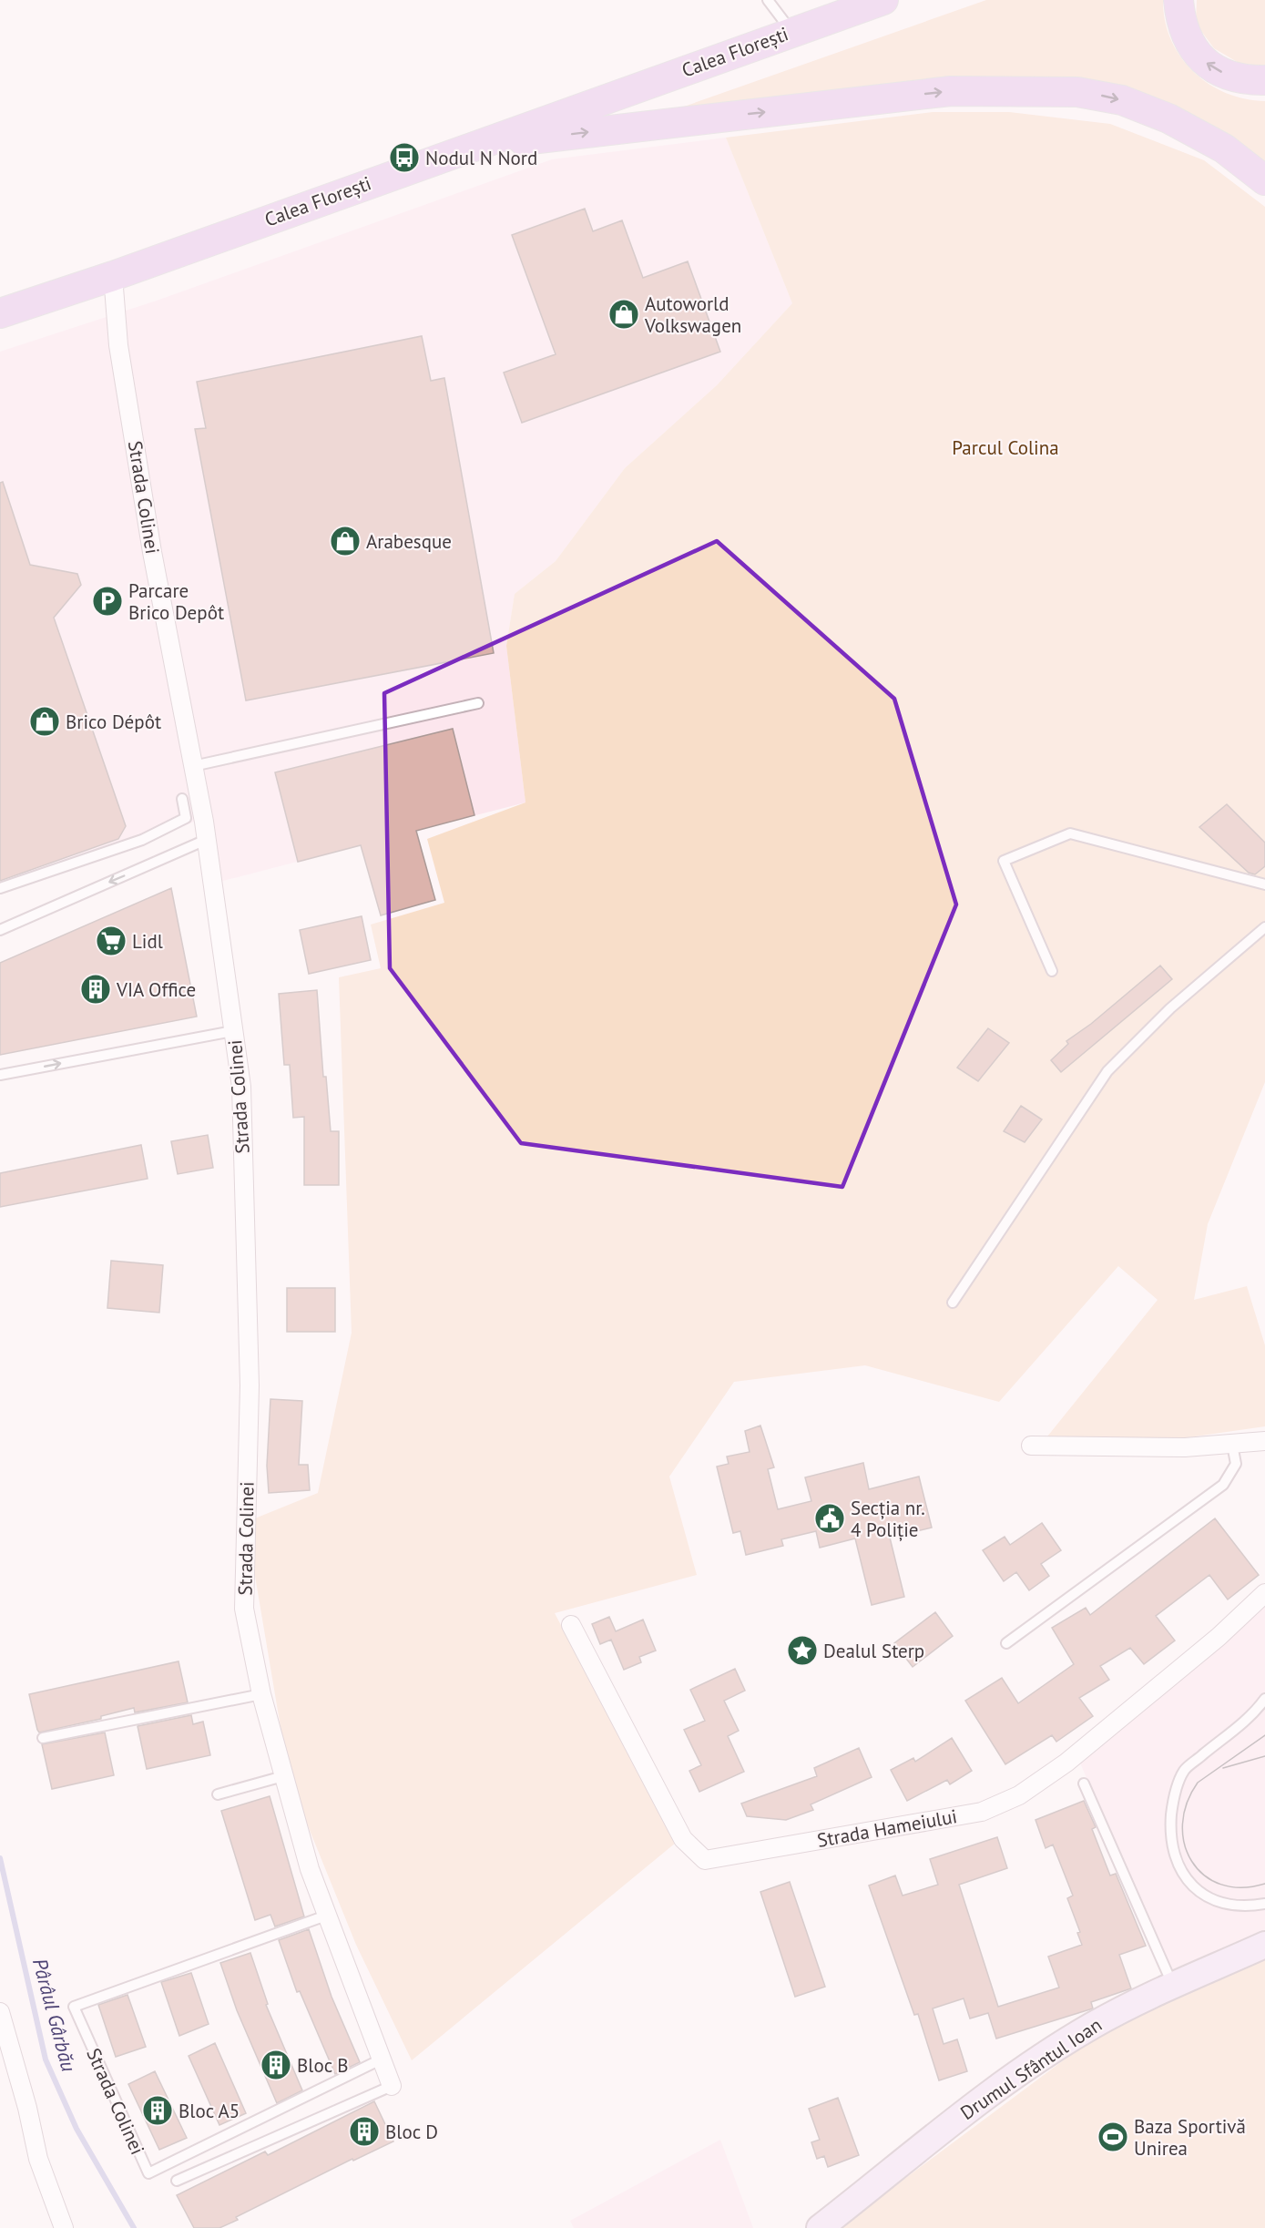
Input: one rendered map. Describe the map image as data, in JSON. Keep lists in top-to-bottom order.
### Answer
{
  "streets": {
    "main road": ["Calea Florești", "Drumul Sfântul Ioan"],
    "street": ["Strada Colinei", "Strada Hameiului"]
  },
  "crossings": [
    ["Calea Florești", "Strada Colinei"]
  ],
  "water": ["Pârâul Gârbău"],
  "parks": ["Parcul Colina"],
  "places": {
    "bus stop": ["Nodul N Nord"],
    "shop": ["Autoworld Volkswagen", "Arabesque", "Brico Dépôt"],
    "parking": ["Parcare Brico Depôt"],
    "supermarket": ["Lidl"],
    "building": [
      "VIA Office",
      "Bloc B",
      "Bloc A5",
      "Bloc D"
    ],
    "public building": ["Secția nr. 4 Poliție"],
    "place": ["Dealul Sterp"],
    "sports": ["Baza Sportivă Unirea"]
  }
}
